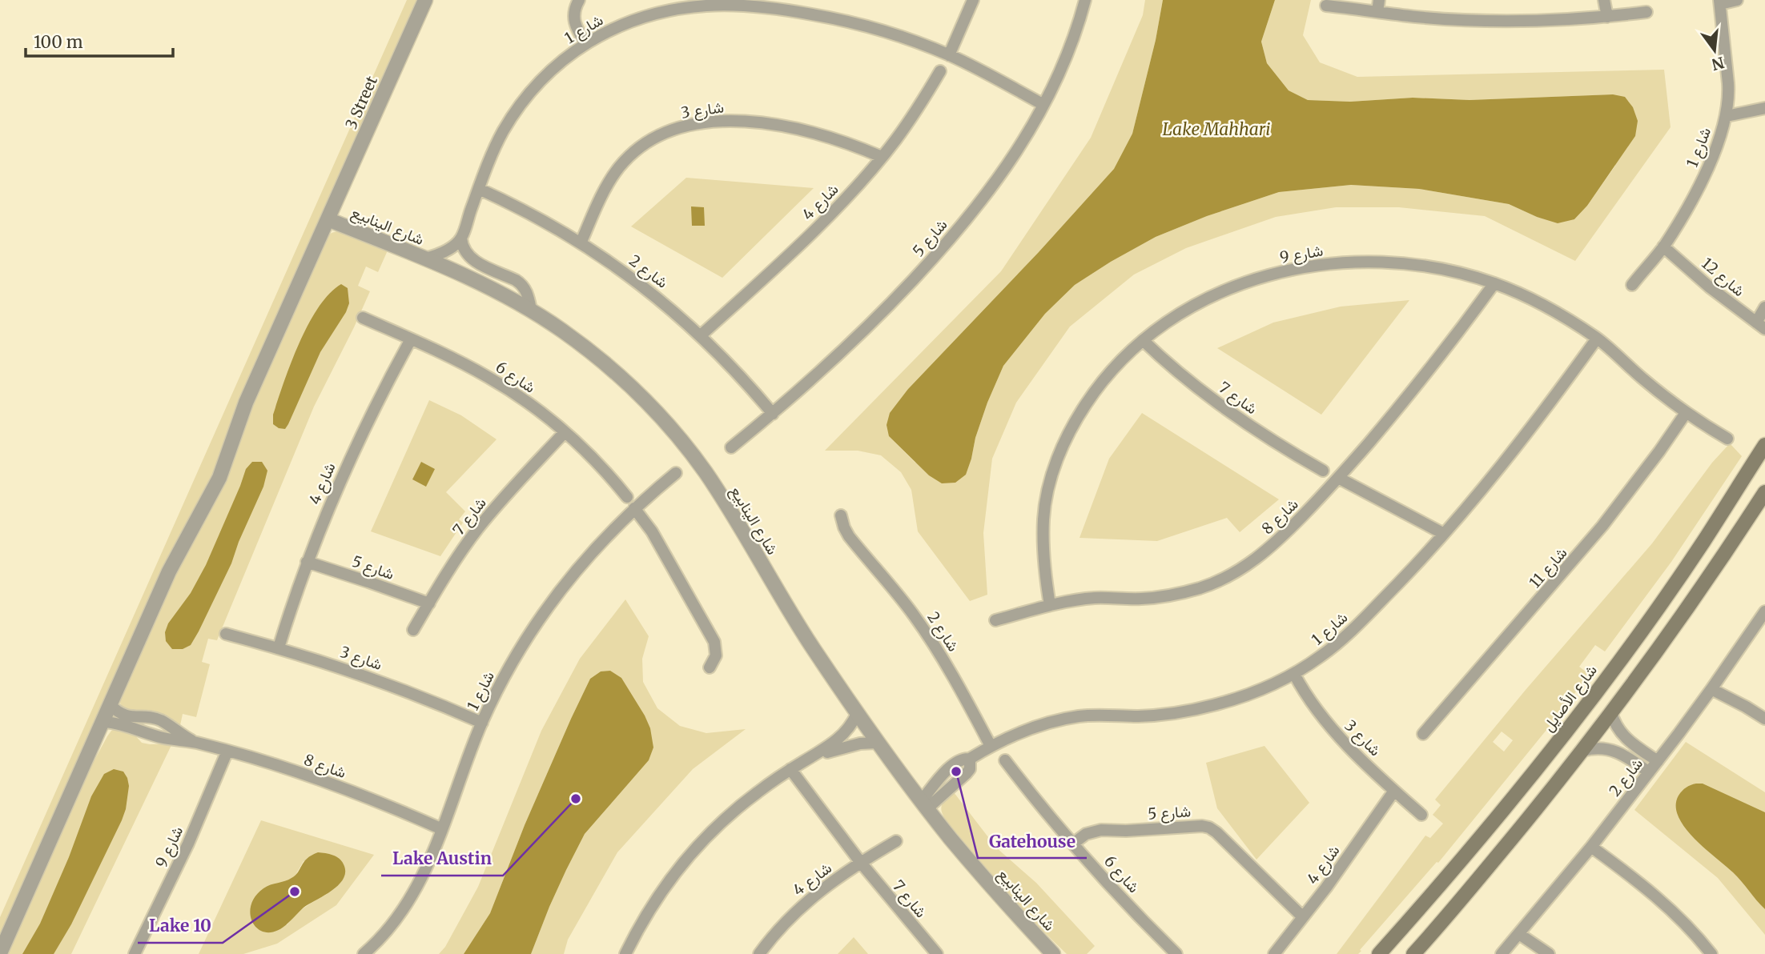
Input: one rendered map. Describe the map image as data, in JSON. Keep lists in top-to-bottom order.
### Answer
{
  "streets": {
    "main road": ["شارع الأصايل"],
    "street": [
      "شارع 1",
      "3 Street",
      "شارع 3",
      "شارع 4",
      "شارع الينابيع",
      "شارع 5",
      "شارع 9",
      "شارع 2",
      "شارع 12",
      "شارع 6",
      "شارع 7",
      "شارع 8",
      "شارع 11"
    ]
  },
  "crossings": [
    ["شارع 1", "شارع 3"],
    ["شارع 1", "شارع الينابيع"],
    ["شارع 1", "شارع 5"],
    ["شارع 1", "شارع 9"],
    ["شارع 1", "شارع 2"],
    ["شارع 1", "شارع 12"],
    ["شارع 1", "شارع 8"],
    ["3 Street", "شارع الينابيع"],
    ["3 Street", "شارع 8"],
    ["شارع 3", "شارع 4"],
    ["شارع 3", "شارع 2"],
    ["شارع 4", "شارع 5"],
    ["شارع 4", "شارع 2"],
    ["شارع 4", "شارع 6"],
    ["شارع 4", "شارع 7"],
    ["شارع 5", "شارع 2"],
    ["شارع 5", "شارع 6"],
    ["شارع 5", "شارع 7"],
    ["شارع 9", "شارع 7"],
    ["شارع 9", "شارع 8"],
    ["شارع 9", "شارع 11"],
    ["شارع 6", "شارع 7"]
  ],
  "water": ["Lake Mahhari"],
  "places": ["Gatehouse", "Lake Austin", "Lake 10"],
  "scale_bar": "100 m",
  "north": "bottom"
}
